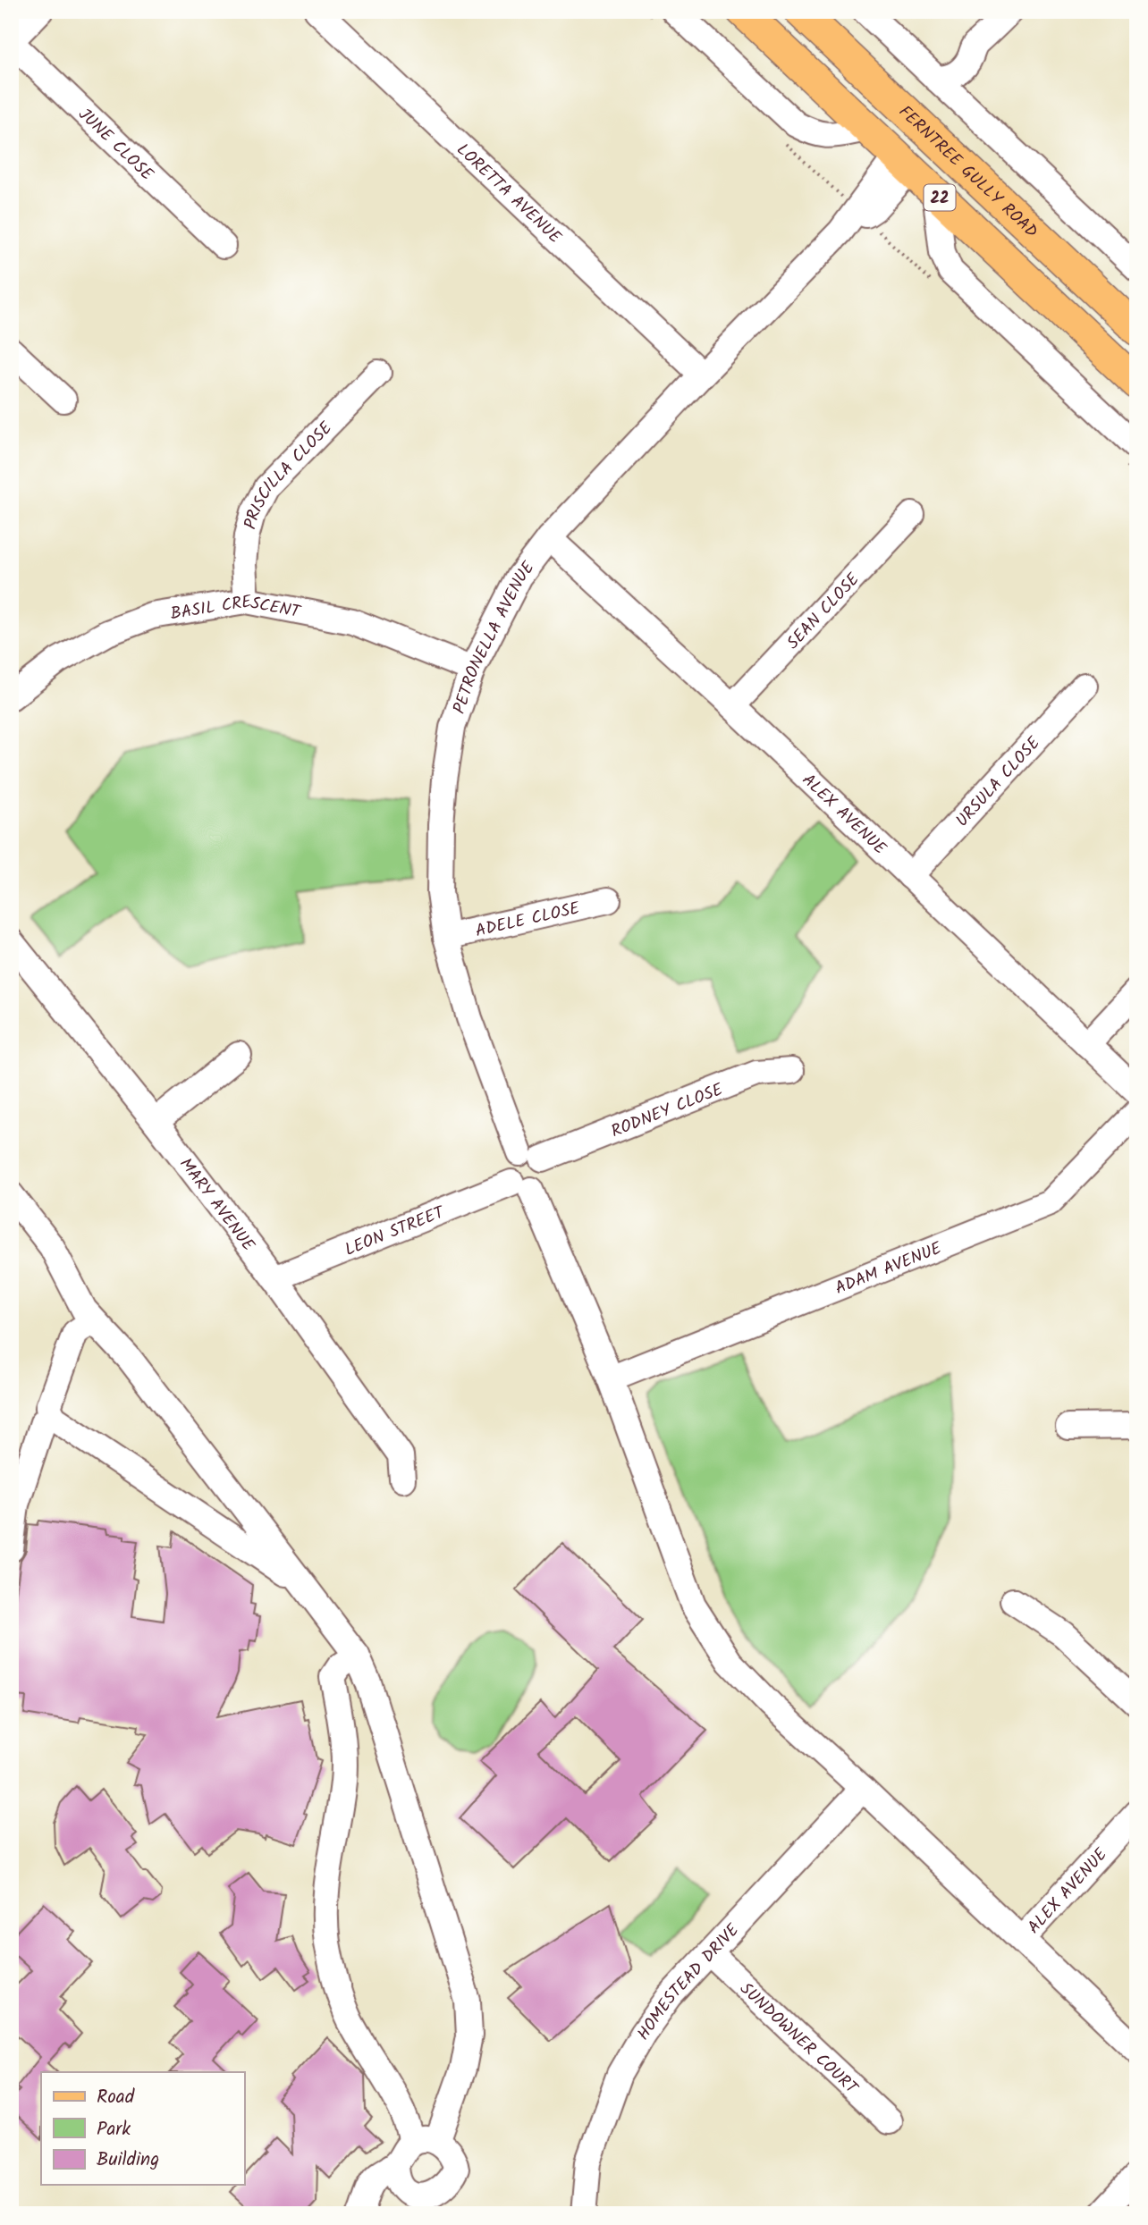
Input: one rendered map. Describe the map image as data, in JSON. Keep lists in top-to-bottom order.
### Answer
{
  "streets": {
    "main road": ["FERNTREE GULLY ROAD", "22"],
    "street": [
      "JUNE CLOSE",
      "LORETTA AVENUE",
      "PRISCILLA CLOSE",
      "SEAN CLOSE",
      "BASIL CRESCENT",
      "PETRONELLA AVENUE",
      "URSULA CLOSE",
      "ALEX AVENUE",
      "ADELE CLOSE",
      "RODNEY CLOSE",
      "MARY AVENUE",
      "LEON STREET",
      "ADAM AVENUE",
      "HOMESTEAD DRIVE",
      "SUNDOWNER COURT"
    ]
  },
  "crossings": [
    ["LORETTA AVENUE", "PETRONELLA AVENUE"],
    ["22", "PETRONELLA AVENUE"],
    ["PRISCILLA CLOSE", "BASIL CRESCENT"],
    ["SEAN CLOSE", "ALEX AVENUE"],
    ["BASIL CRESCENT", "PETRONELLA AVENUE"],
    ["PETRONELLA AVENUE", "ALEX AVENUE"],
    ["PETRONELLA AVENUE", "ADELE CLOSE"],
    ["PETRONELLA AVENUE", "RODNEY CLOSE"],
    ["PETRONELLA AVENUE", "LEON STREET"],
    ["URSULA CLOSE", "ALEX AVENUE"],
    ["RODNEY CLOSE", "LEON STREET"],
    ["MARY AVENUE", "LEON STREET"],
    ["HOMESTEAD DRIVE", "SUNDOWNER COURT"]
  ],
  "legend": ["Road", "Park", "Building"]
}
